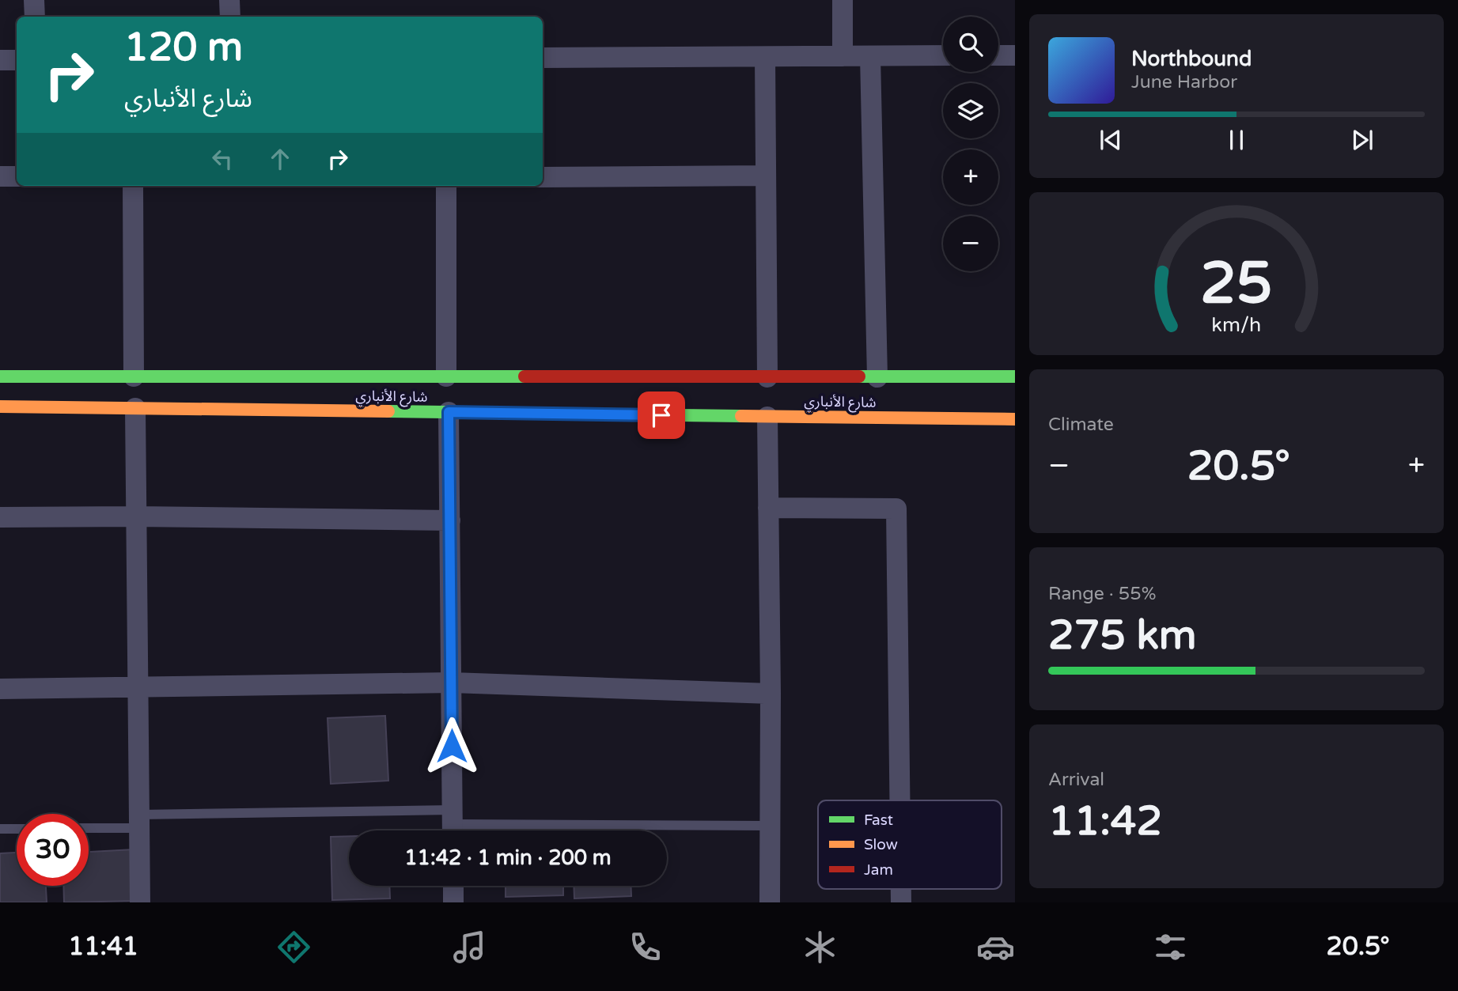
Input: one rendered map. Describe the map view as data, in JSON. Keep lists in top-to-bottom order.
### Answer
{
  "streets": {
    "street": ["شارع الأنباري"]
  },
  "legend": ["Fast", "Slow", "Jam"],
  "page": {
    "map_buttons": ["+", "−"],
    "turn": ["120 m", "شارع الأنباري"],
    "song": ["Northbound", "June Harbor"],
    "tile": [
      "Climate",
      ["Range · 55%", "275 km"],
      ["Arrival", "11:42"]
    ],
    "heat": ["−", "20.5°", "+"],
    "limit": "30",
    "trip": "11:42 · 1 min · 200 m",
    "tabs": ["11:41", "20.5°"],
    "gauge": ["25", "km/h"]
  }
}
